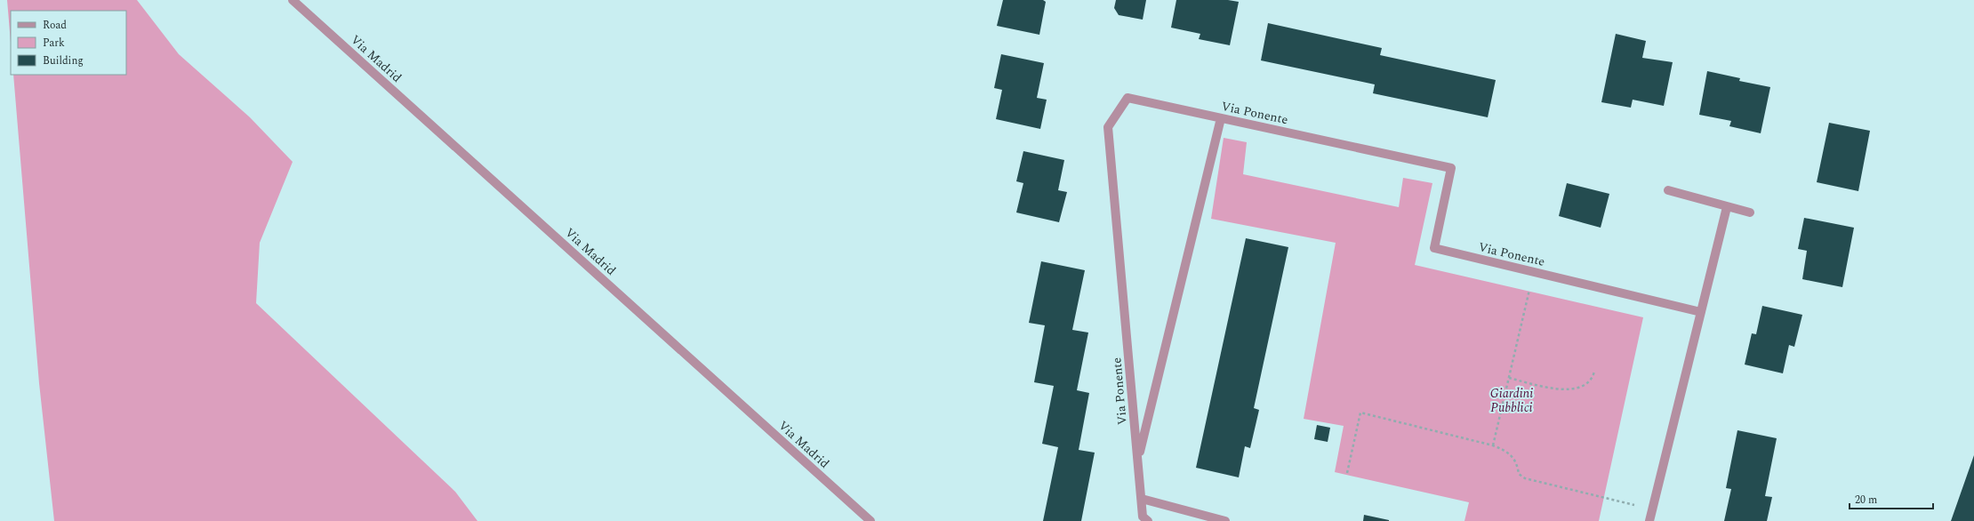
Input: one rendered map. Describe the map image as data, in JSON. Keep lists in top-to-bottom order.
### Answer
{
  "streets": {
    "street": ["Via Madrid", "Via Ponente"]
  },
  "parks": ["Giardini Pubblici"],
  "legend": ["Road", "Park", "Building"],
  "scale_bar": "20 m"
}
